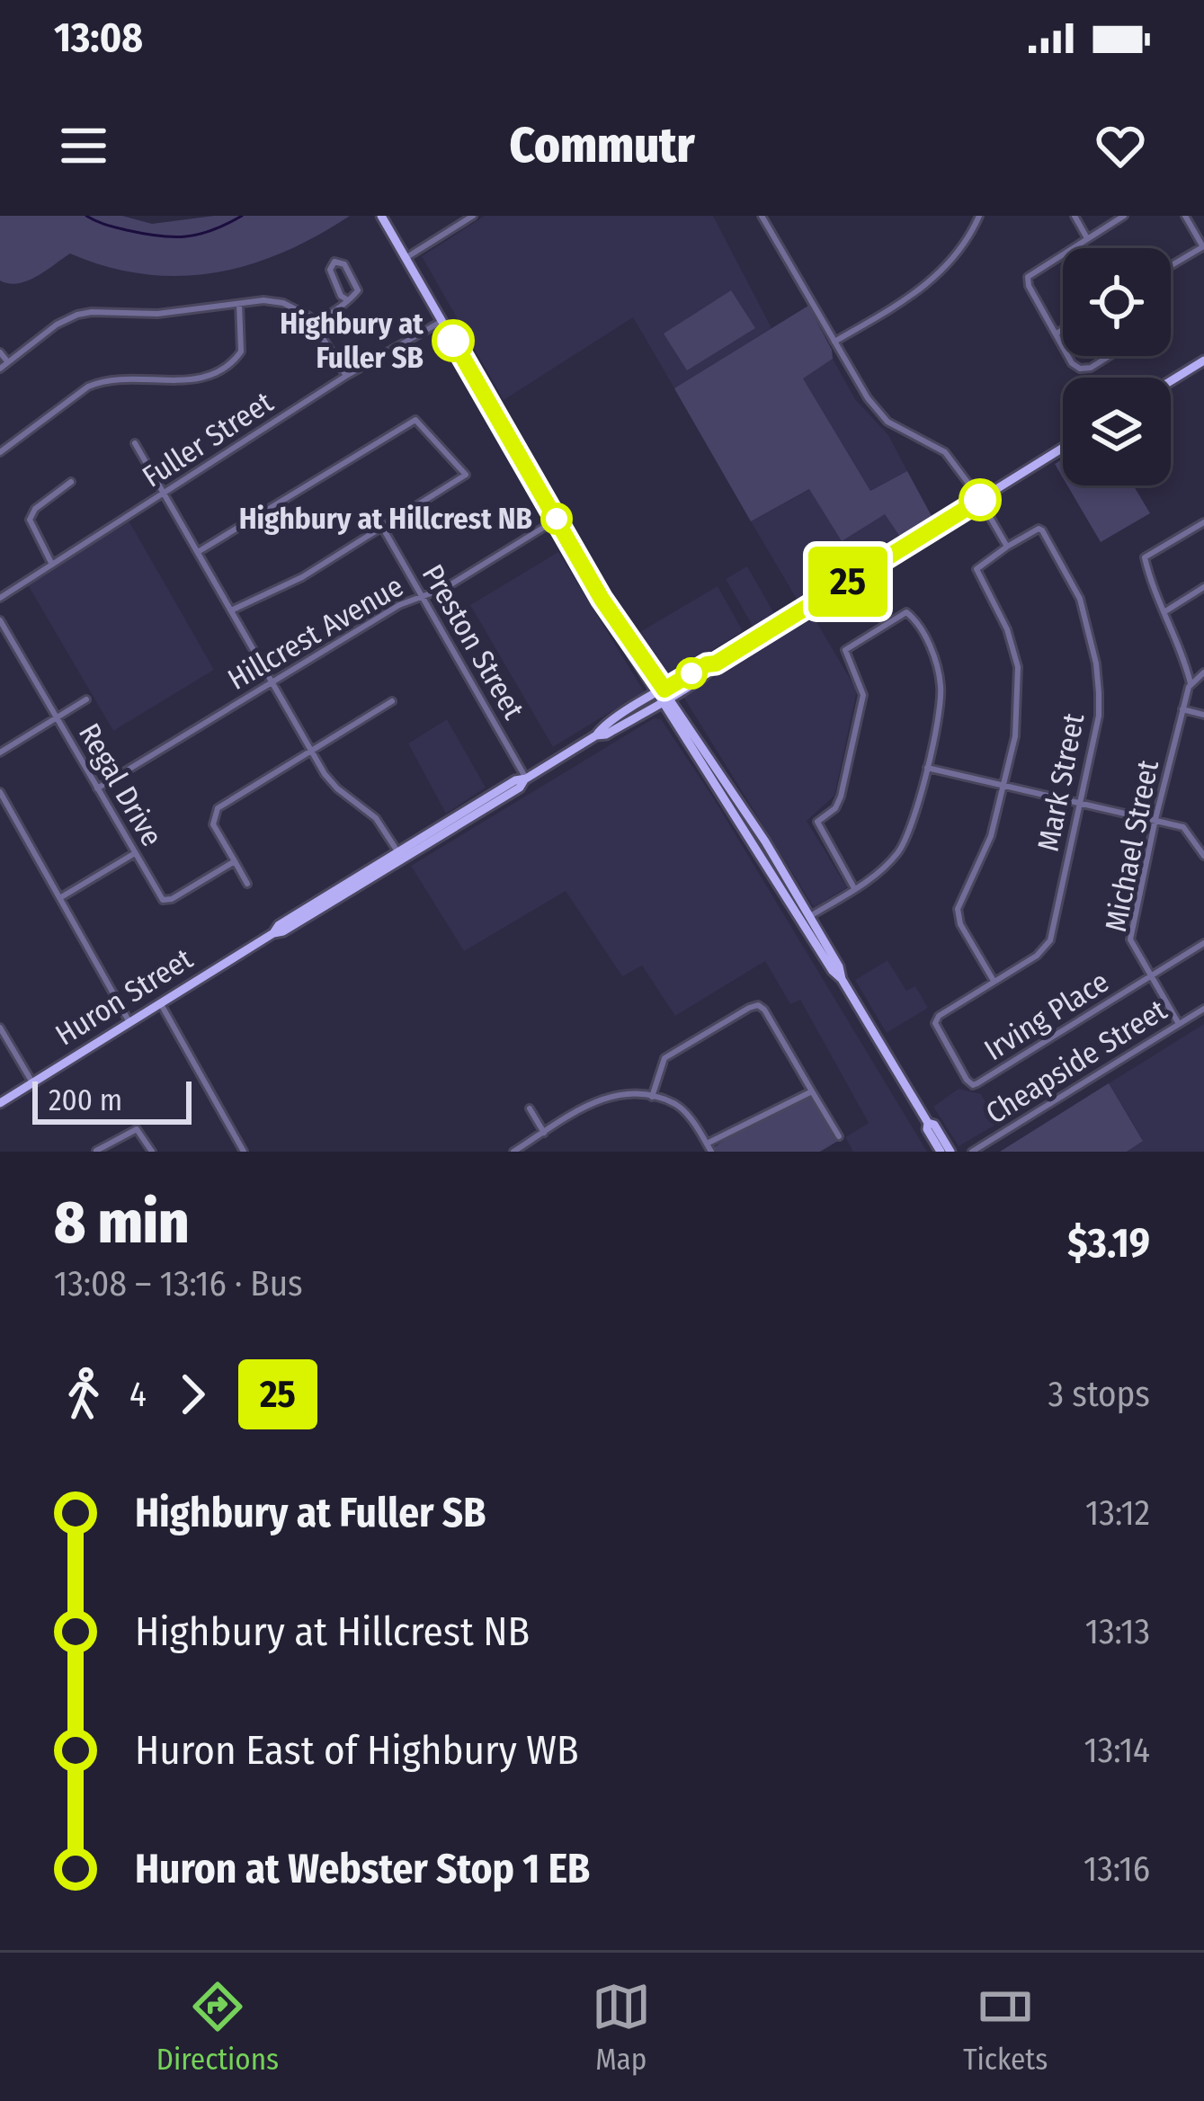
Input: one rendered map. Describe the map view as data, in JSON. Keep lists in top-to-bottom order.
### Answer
{
  "streets": {
    "main road": ["Huron Street"],
    "street": [
      "Fuller Street",
      "Hillcrest Avenue",
      "Preston Street",
      "Mark Street",
      "Regal Drive",
      "Michael Street",
      "Irving Place",
      "Cheapside Street"
    ]
  },
  "crossings": [
    ["Hillcrest Avenue", "Preston Street"],
    ["Hillcrest Avenue", "Regal Drive"],
    ["Preston Street", "Huron Street"],
    ["Mark Street", "Irving Place"],
    ["Michael Street", "Irving Place"],
    ["Michael Street", "Cheapside Street"]
  ],
  "places": ["Highbury at Fuller SB", "Highbury at Hillcrest NB"],
  "lines": ["bus line 25"],
  "scale_bar": "200 m",
  "page": {
    "status": "13:08",
    "header": "Commutr",
    "on_map": "25",
    "scale": "200 m",
    "heading": ["8 min", "13:08 – 13:16 · Bus", "$3.19"],
    "legs": ["4", "25", "3 stops"],
    "list": [
      {
        "name": "Highbury at Fuller SB",
        "value": "13:12"
      },
      {
        "name": "Highbury at Hillcrest NB",
        "value": "13:13"
      },
      {
        "name": "Huron East of Highbury WB",
        "value": "13:14"
      },
      {
        "name": "Huron at Webster Stop 1 EB",
        "value": "13:16"
      }
    ],
    "tabs": ["Directions", "Map", "Tickets"]
  }
}
